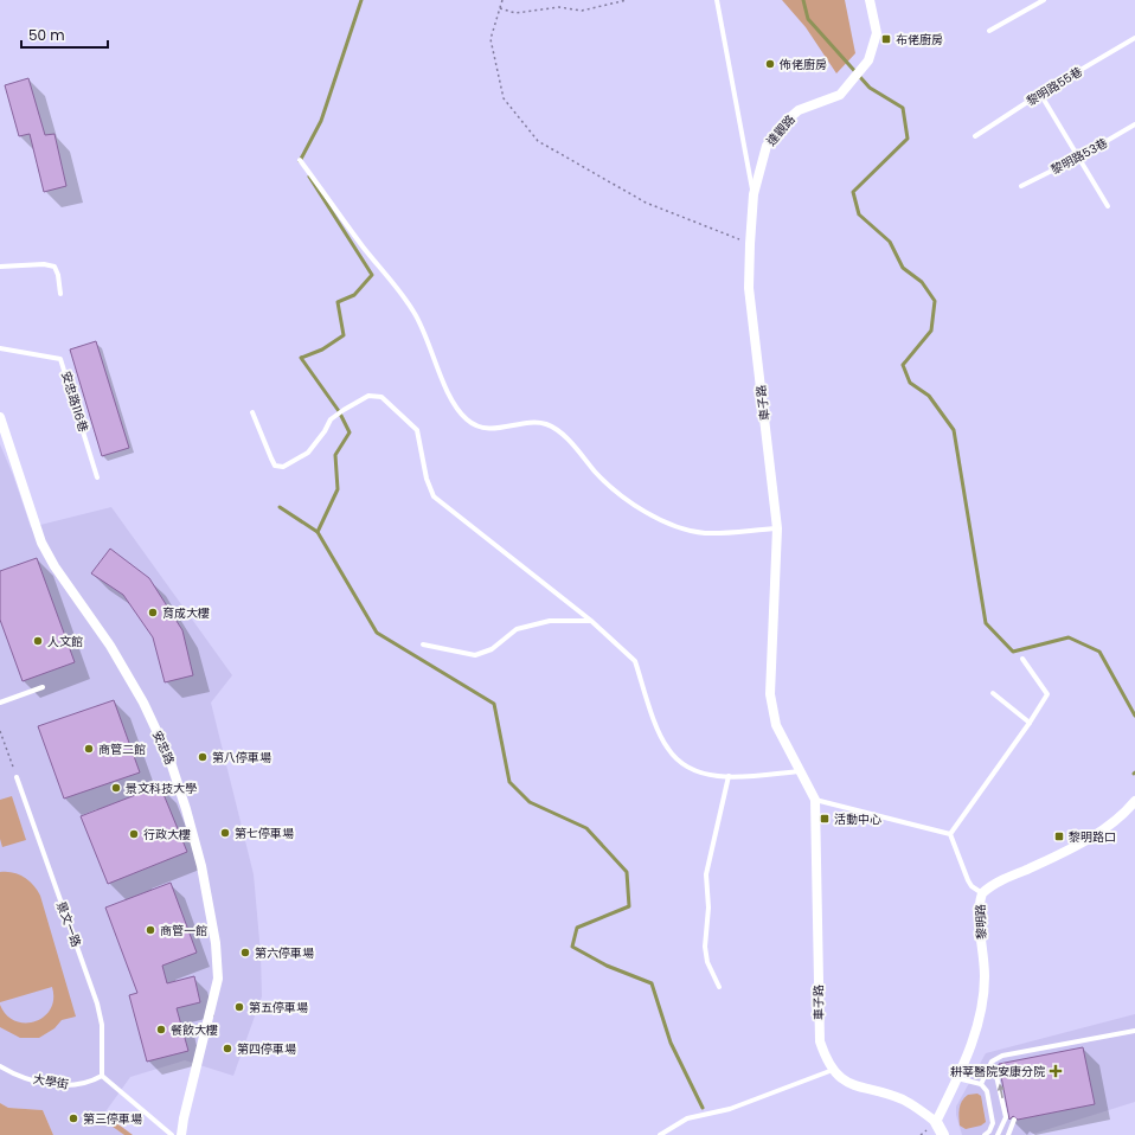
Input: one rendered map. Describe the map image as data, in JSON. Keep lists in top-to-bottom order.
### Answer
{
  "streets": {
    "street": [
      "達觀路",
      "車子路",
      "安忠路",
      "黎明路"
    ],
    "lane": [
      "黎明路55巷",
      "黎明路53巷",
      "安忠路116巷",
      "景文一路",
      "大學街"
    ]
  },
  "crossings": [
    ["達觀路", "車子路"],
    ["車子路", "黎明路"],
    ["景文一路", "大學街"]
  ],
  "places": {
    "transit": ["布佬廚房", "活動中心", "黎明路口"],
    "other": [
      "佈佬廚房",
      "育成大樓",
      "人文館",
      "商管二館",
      "第八停車場",
      "景文科技大學",
      "第七停車場",
      "行政大樓",
      "商管一館",
      "第六停車場",
      "第五停車場",
      "餐飲大樓",
      "第四停車場",
      "第三停車場"
    ],
    "health": ["耕莘醫院安康分院"]
  },
  "scale_bar": "50 m"
}
